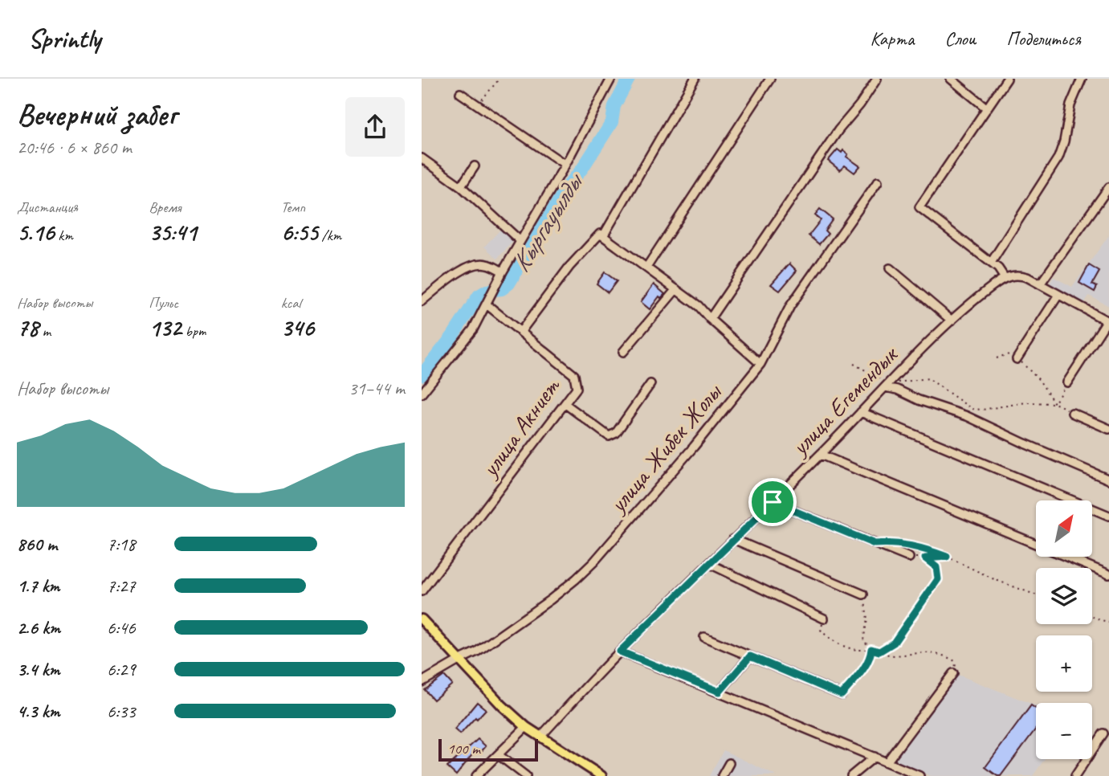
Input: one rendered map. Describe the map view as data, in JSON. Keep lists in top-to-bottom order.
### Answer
{
  "streets": {
    "street": ["улица Егемендык", "улица Акниет", "улица Жибек Жолы"]
  },
  "water": ["Кыргауылды"],
  "scale_bar": "100 m",
  "north": "top right",
  "page": {
    "header": "Sprintly",
    "nav": ["Карта", "Слои", "Поделиться"],
    "heading": ["Вечерний забег", "20:46 · 6 × 860 m"],
    "stats": [
      ["Дистанция", "5.16 km"],
      ["Время", "35:41"],
      ["Темп", "6:55 /km"],
      ["Набор высоты", "78 m"],
      ["Пульс", "132 bpm"],
      ["kcal", "346"]
    ],
    "chart": ["Набор высоты", "31–44 m"],
    "map_buttons": ["+", "−"],
    "list": [
      {
        "name": "860 m",
        "note": "7:18"
      },
      {
        "name": "1.7 km",
        "note": "7:27"
      },
      {
        "name": "2.6 km",
        "note": "6:46"
      },
      {
        "name": "3.4 km",
        "note": "6:29"
      },
      {
        "name": "4.3 km",
        "note": "6:33"
      }
    ],
    "scale": "100 m"
  }
}
